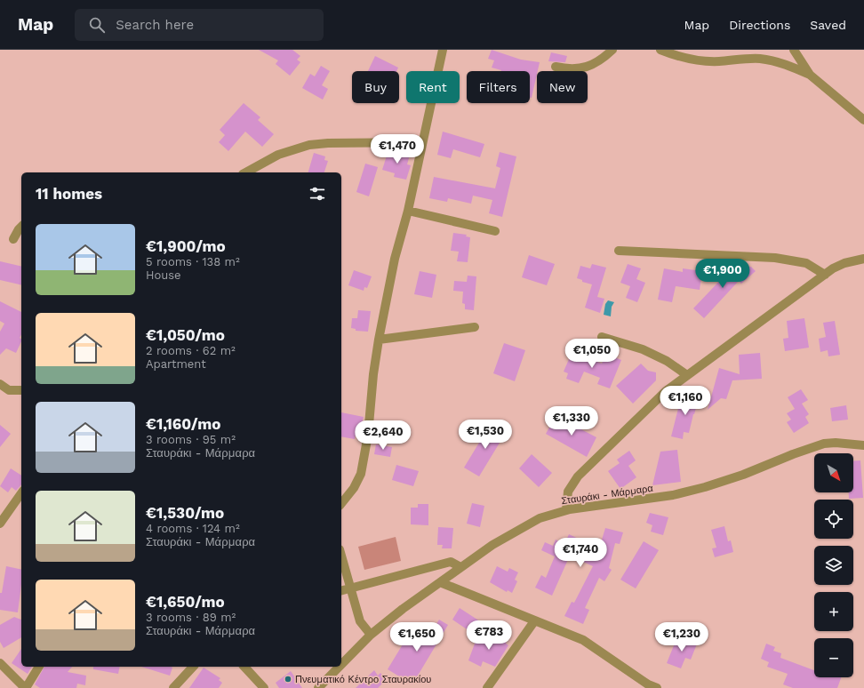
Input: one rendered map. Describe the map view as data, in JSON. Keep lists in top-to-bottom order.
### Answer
{
  "streets": {
    "street": ["Σταυράκι - Μάρμαρα"]
  },
  "places": ["Πνευματικό Κέντρο Σταυρακίου"],
  "north": "bottom right",
  "page": {
    "header": "Map",
    "search": "Search here",
    "nav": ["Map", "Directions", "Saved"],
    "chip": [
      "Buy",
      "Rent",
      "Filters",
      "New"
    ],
    "price": [
      "€1,470",
      "€1,900",
      "€1,050",
      "€1,160",
      "€1,330",
      "€1,530",
      "€2,640",
      "€1,740",
      "€783",
      "€1,650",
      "€1,230"
    ],
    "heading": "11 homes",
    "list": [
      {
        "name": "€1,900/mo",
        "note": "5 rooms · 138 m² · House"
      },
      {
        "name": "€1,050/mo",
        "note": "2 rooms · 62 m² · Apartment"
      },
      {
        "name": "€1,160/mo",
        "note": "3 rooms · 95 m² · Σταυράκι - Μάρμαρα"
      },
      {
        "name": "€1,530/mo",
        "note": "4 rooms · 124 m² · Σταυράκι - Μάρμαρα"
      },
      {
        "name": "€1,650/mo",
        "note": "3 rooms · 89 m² · Σταυράκι - Μάρμαρα"
      }
    ],
    "map_buttons": ["+", "−"]
  }
}
